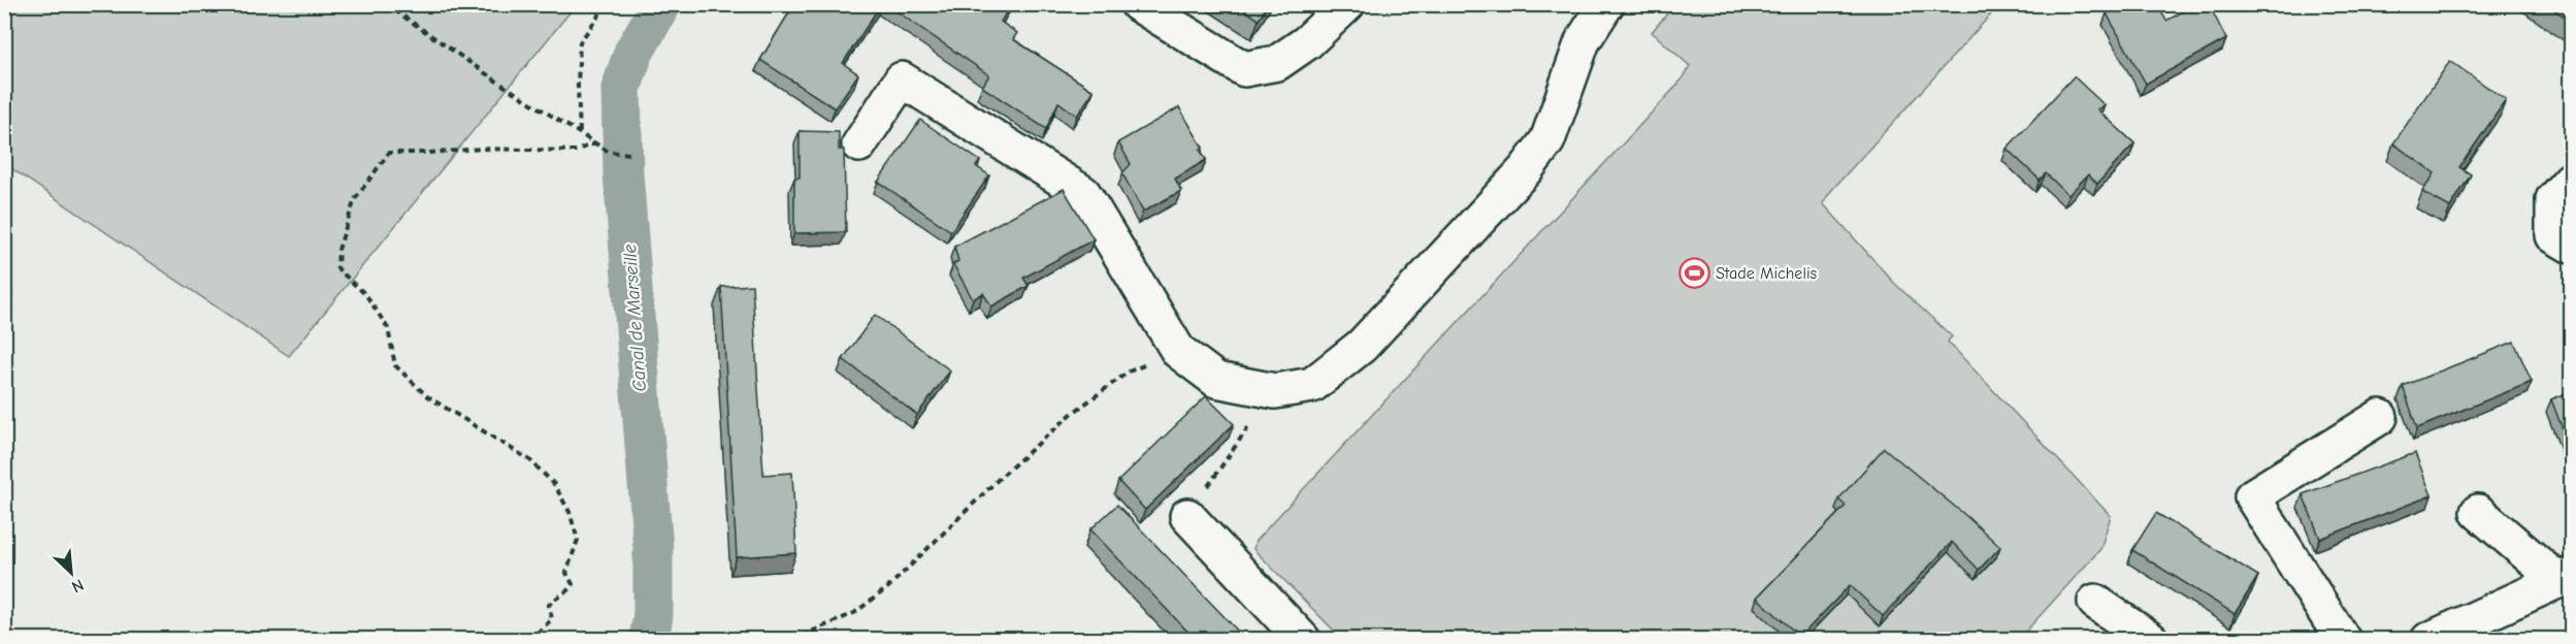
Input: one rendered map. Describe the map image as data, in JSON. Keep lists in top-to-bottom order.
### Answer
{
  "water": ["Canal de Marseille"],
  "places": {
    "sports": ["Stade Michelis"]
  },
  "north": "bottom right"
}
